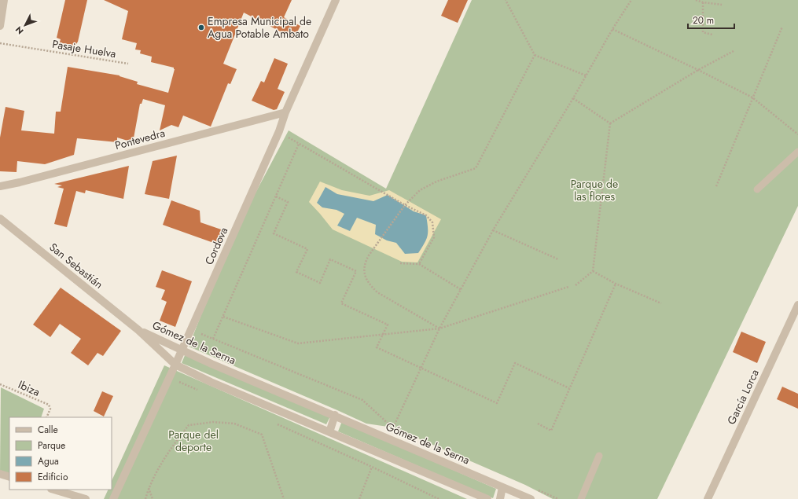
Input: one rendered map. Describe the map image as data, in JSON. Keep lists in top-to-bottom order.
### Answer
{
  "streets": {
    "street": [
      "Pontevedra",
      "Cordova",
      "San Sebastián",
      "Gómez de la Serna",
      "García Lorca"
    ],
    "path": ["Pasaje Huelva", "Ibiza"]
  },
  "crossings": [
    ["Pontevedra", "Cordova"],
    ["Cordova", "Gómez de la Serna"],
    ["San Sebastián", "Gómez de la Serna"]
  ],
  "parks": ["Parque de las flores", "Parque del deporte"],
  "places": ["Empresa Municipal de Agua Potable Ambato"],
  "legend": [
    "Calle",
    "Parque",
    "Agua",
    "Edificio"
  ],
  "scale_bar": "20 m",
  "north": "bottom left"
}
